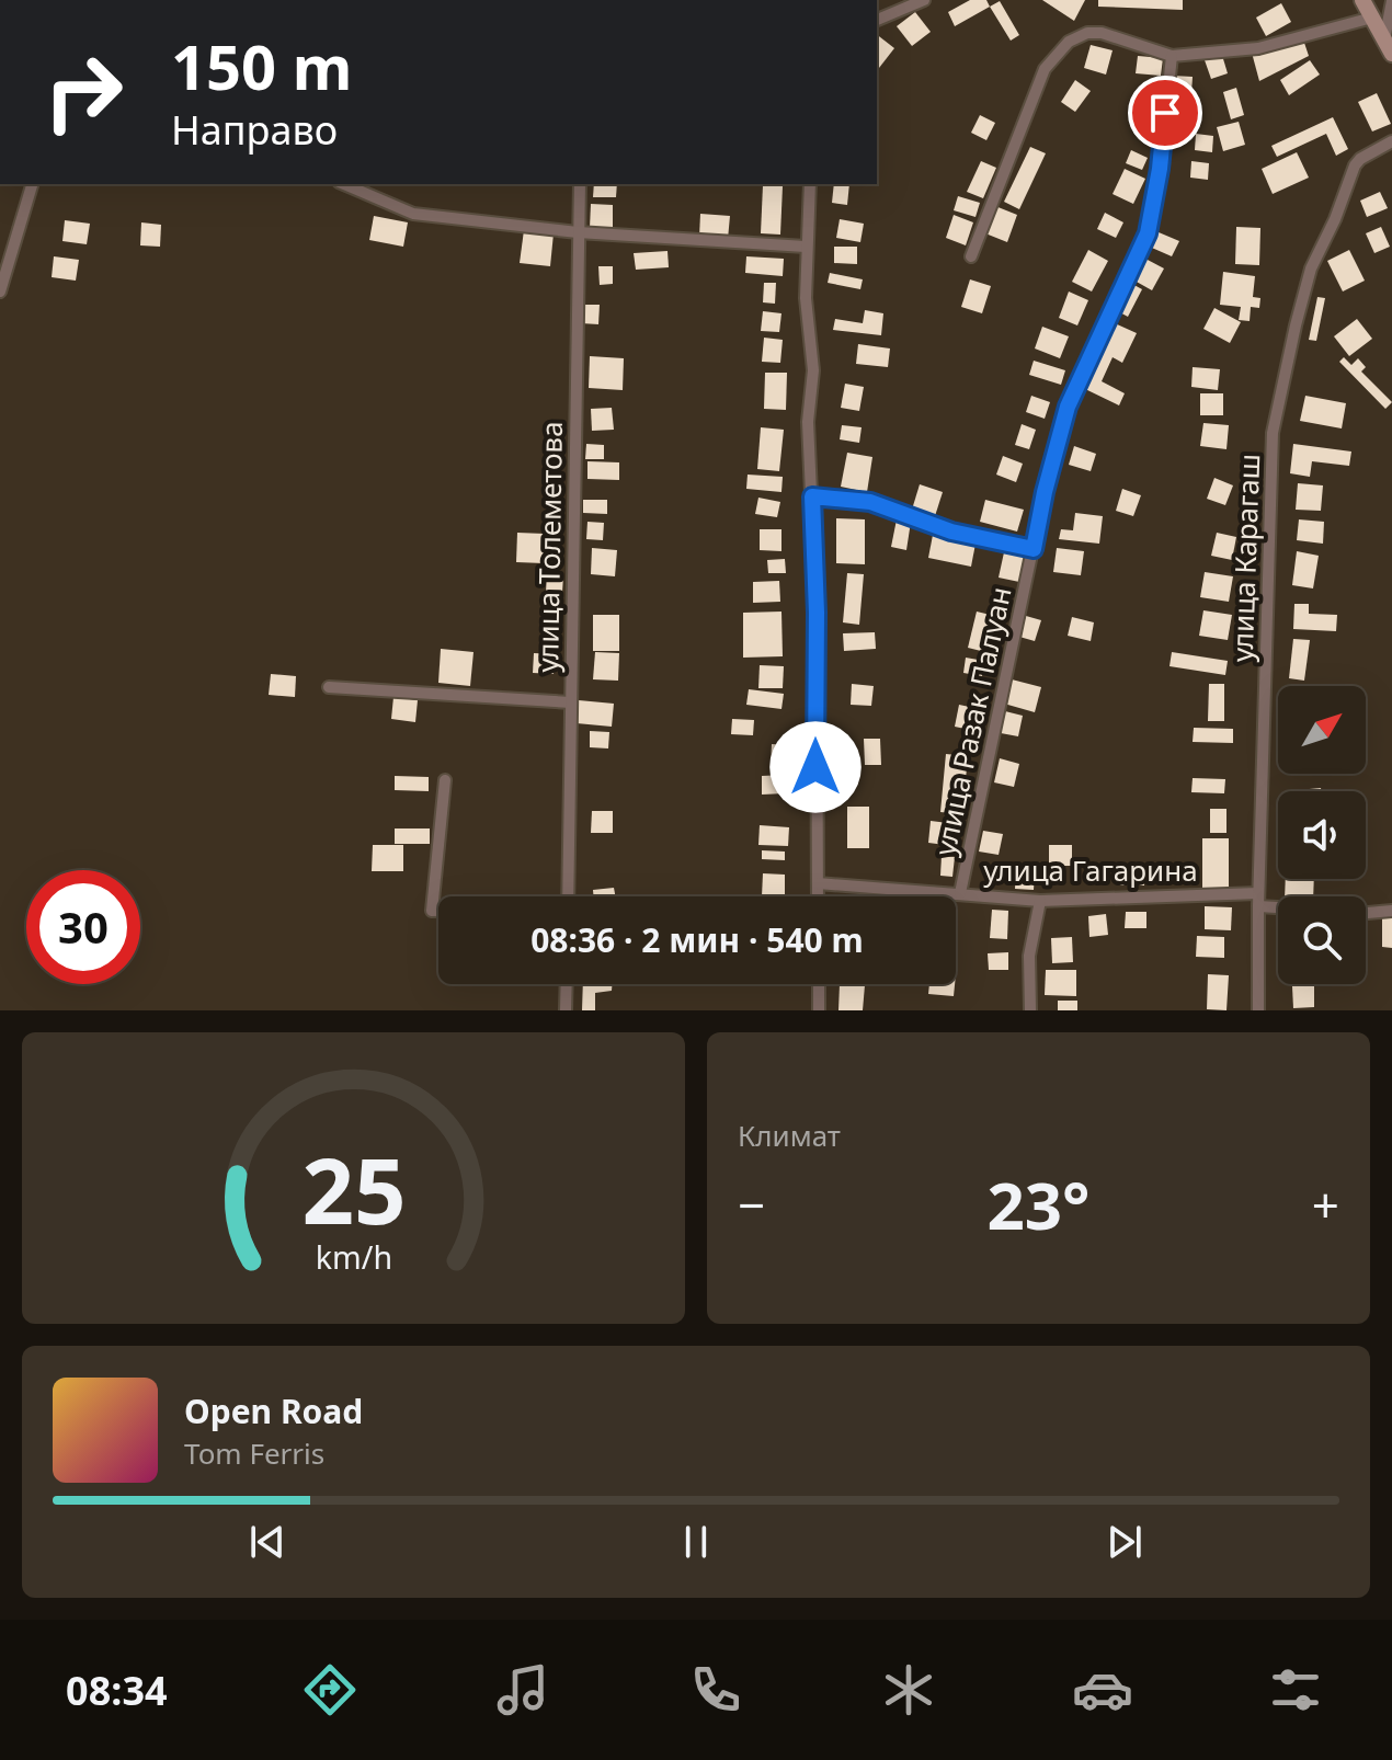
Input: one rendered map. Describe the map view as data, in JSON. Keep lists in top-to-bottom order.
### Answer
{
  "streets": {
    "street": [
      "улица Толеметова",
      "улица Карагаш",
      "улица Разак Палуан",
      "улица Гагарина"
    ]
  },
  "crossings": [
    ["улица Карагаш", "улица Гагарина"],
    ["улица Разак Палуан", "улица Гагарина"]
  ],
  "north": "top right",
  "page": {
    "turn": ["150 m", "Направо"],
    "limit": "30",
    "trip": "08:36 · 2 мин · 540 m",
    "tile": "Климат",
    "heat": ["−", "23°", "+"],
    "song": ["Open Road", "Tom Ferris"],
    "tabs": "08:34",
    "gauge": ["25", "km/h"]
  }
}
